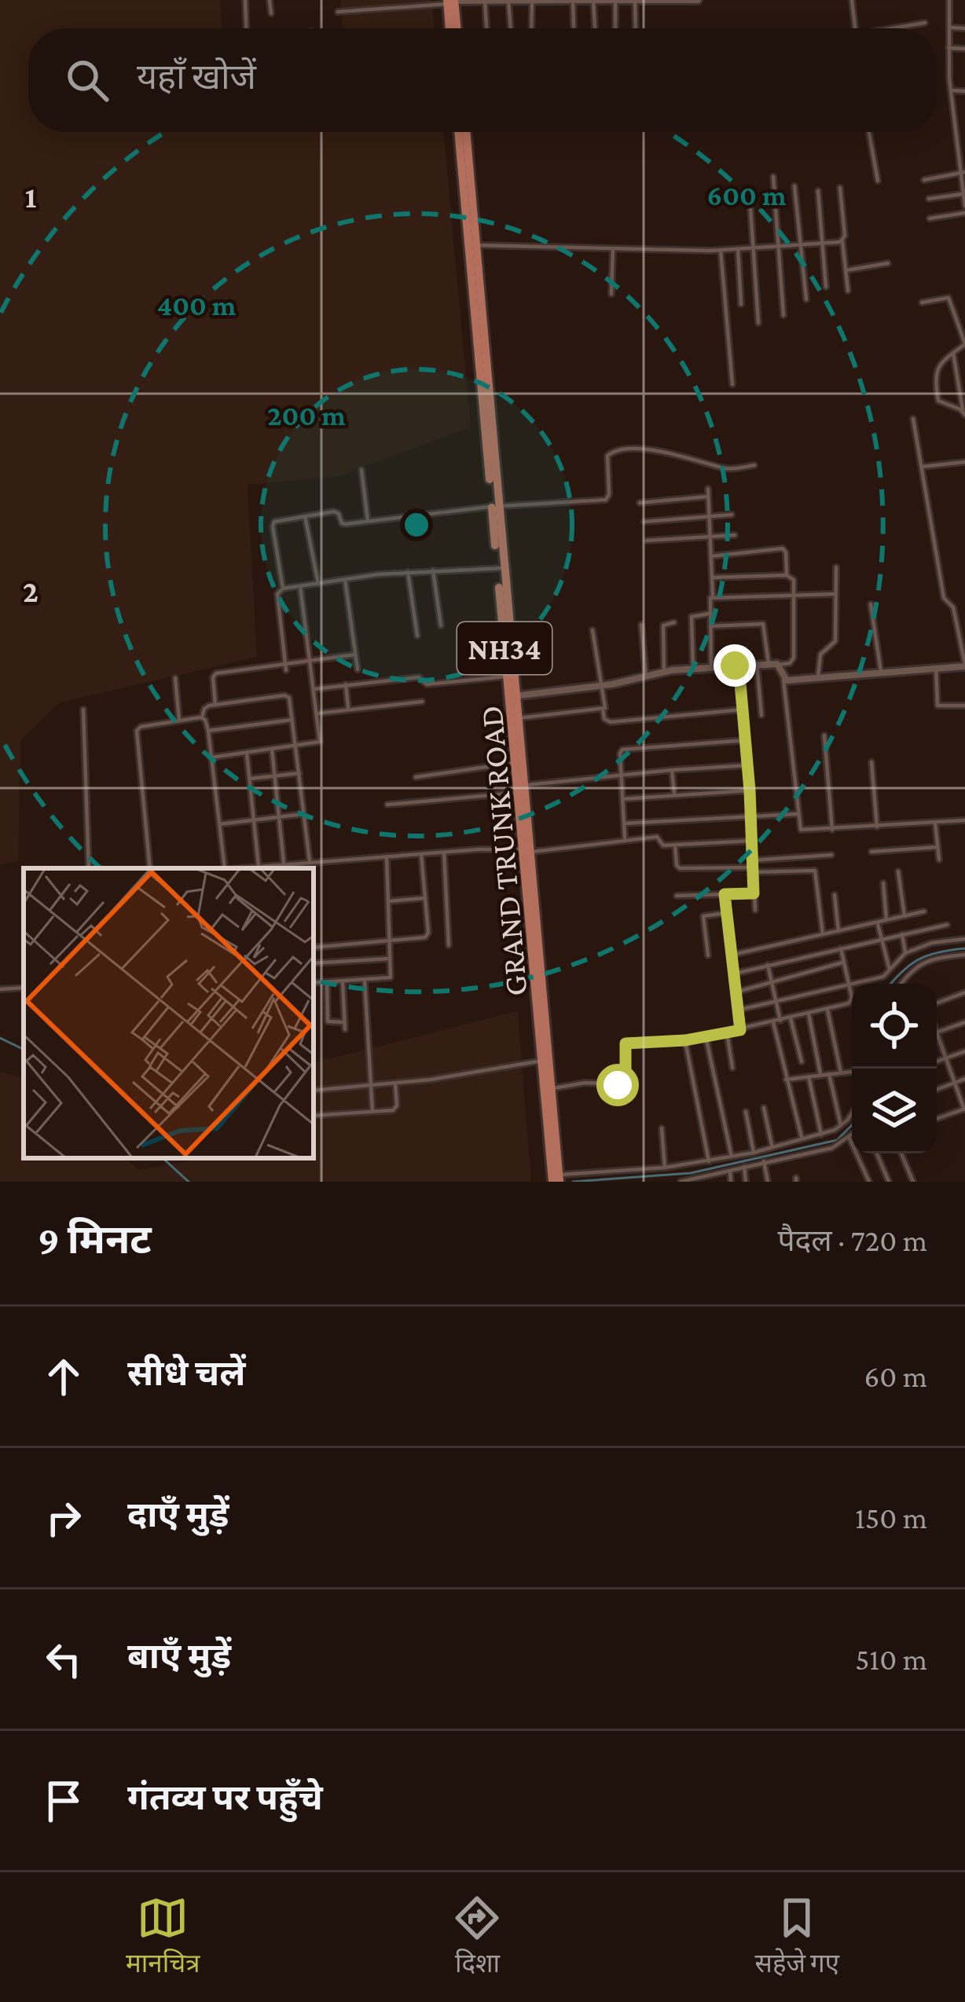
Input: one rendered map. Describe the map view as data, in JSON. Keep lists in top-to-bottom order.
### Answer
{
  "streets": {
    "highway": ["NH34", "GRAND TRUNK ROAD"]
  },
  "page": {
    "search": "यहाँ खोजें",
    "heading": ["9 मिनट", "पैदल · 720 m"],
    "list": [
      ["सीधे चलें", "60 m"],
      ["दाएँ मुड़ें", "150 m"],
      ["बाएँ मुड़ें", "510 m"],
      "गंतव्य पर पहुँचे"
    ],
    "nav": ["मानचित्र", "दिशा", "सहेजे गए"]
  },
  "grid": {
    "rows": ["1", "2"]
  },
  "rings": ["600 m", "400 m", "200 m"]
}
